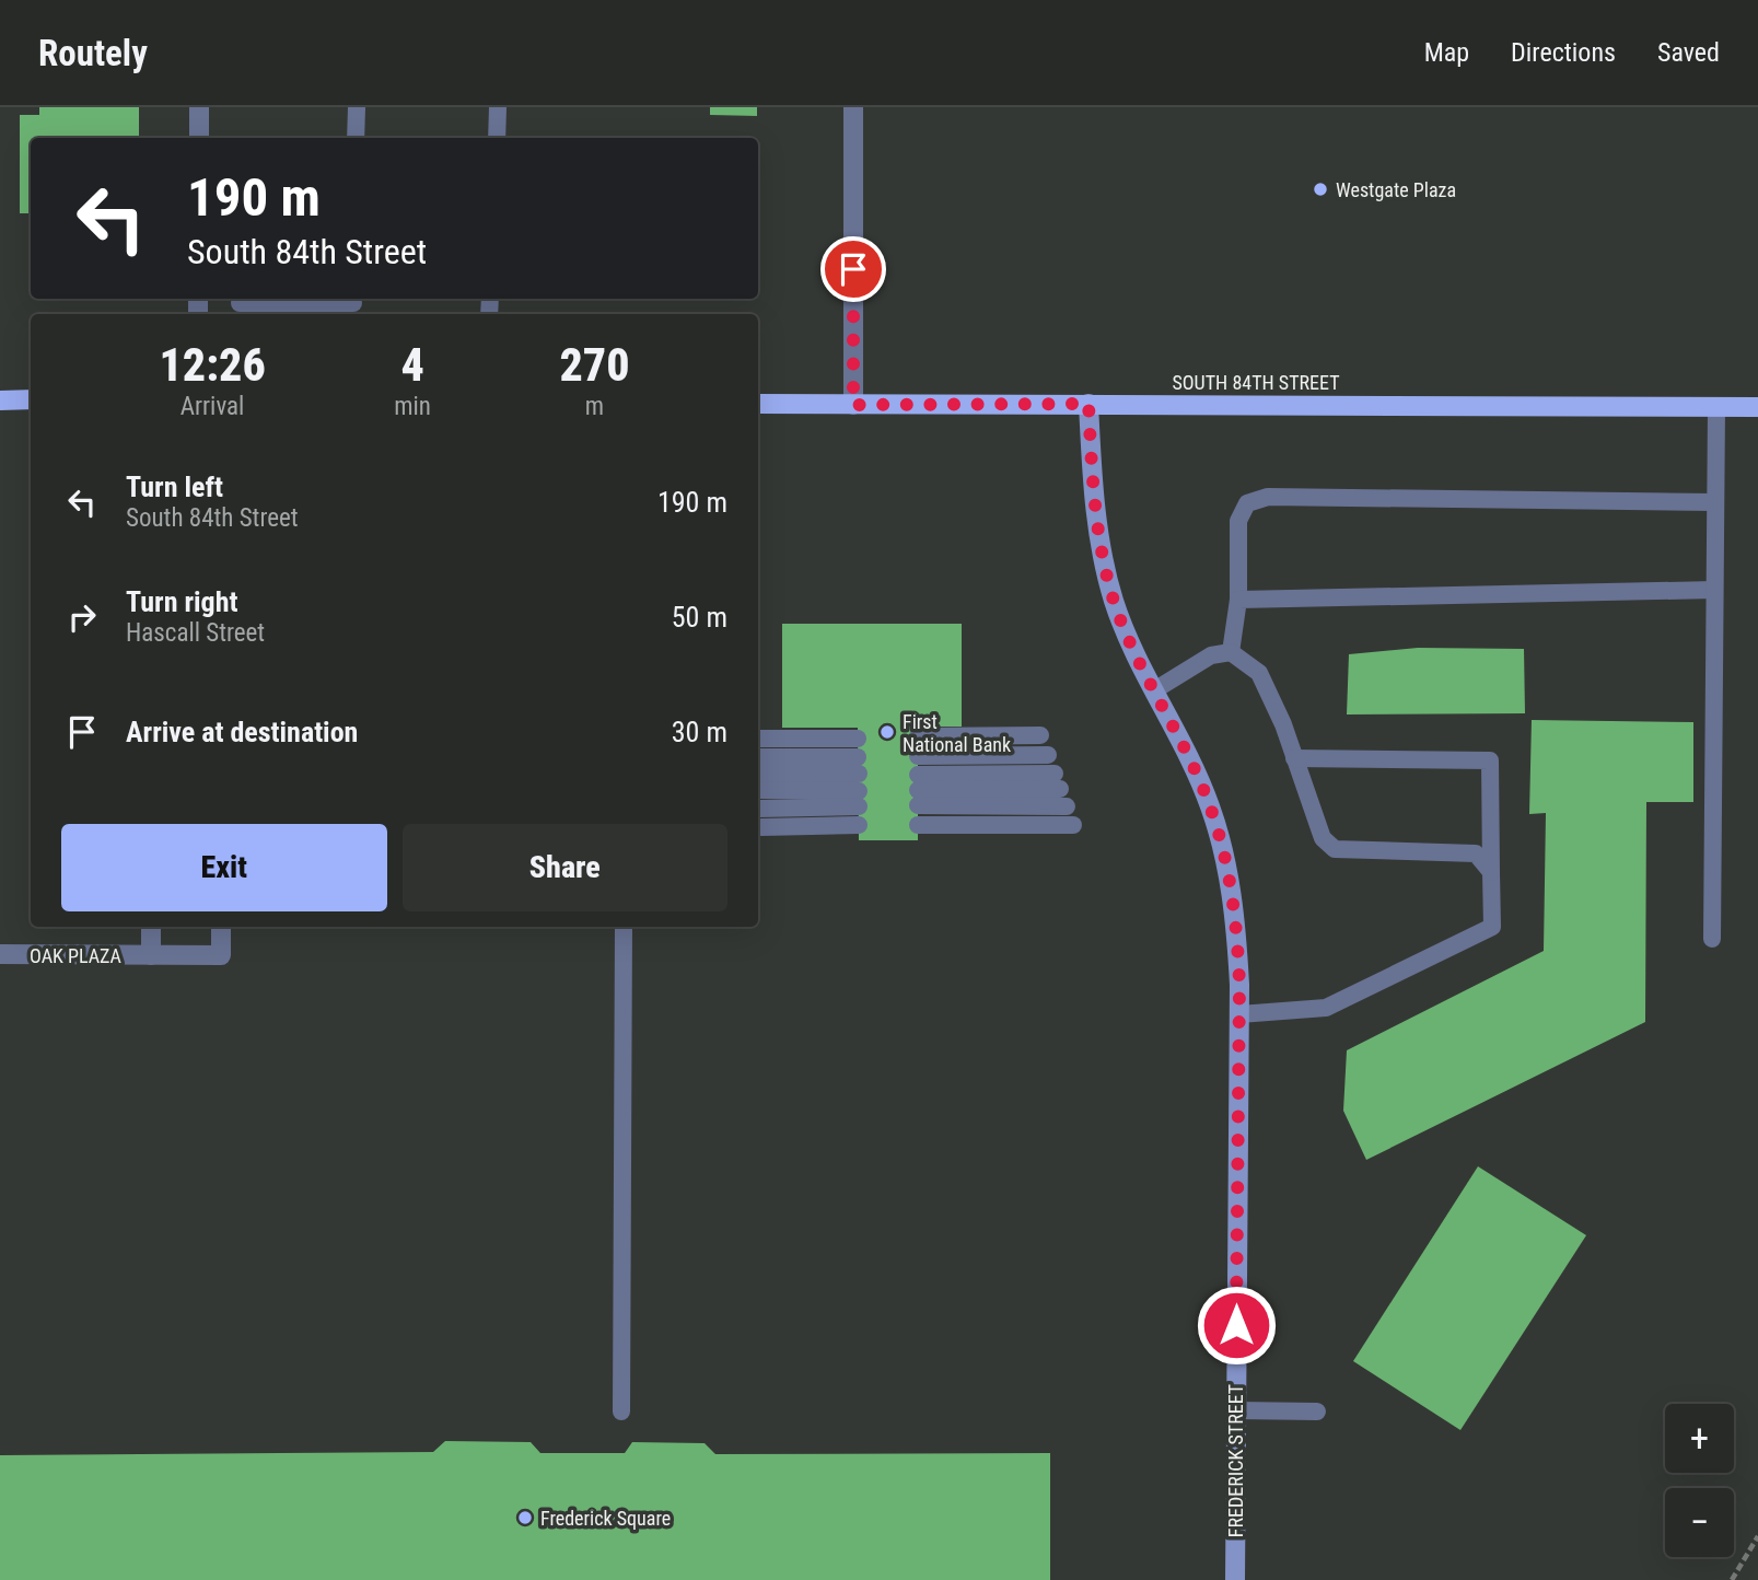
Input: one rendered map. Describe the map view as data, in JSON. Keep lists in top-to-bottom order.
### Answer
{
  "streets": {
    "main road": ["SOUTH 84TH STREET", "FREDERICK STREET"],
    "street": ["OAK PLAZA"]
  },
  "crossings": [
    ["SOUTH 84TH STREET", "FREDERICK STREET"]
  ],
  "places": ["Westgate Plaza", "First National Bank", "Frederick Square"],
  "page": {
    "header": "Routely",
    "nav": ["Map", "Directions", "Saved"],
    "turn": ["190 m", "South 84th Street"],
    "eta": [
      "12:26",
      "Arrival",
      "4",
      "min",
      "270",
      "m"
    ],
    "list": [
      {
        "name": "Turn left",
        "note": "South 84th Street",
        "value": "190 m"
      },
      {
        "name": "Turn right",
        "note": "Hascall Street",
        "value": "50 m"
      },
      {
        "name": "Arrive at destination",
        "value": "30 m"
      }
    ],
    "buttons": ["Exit", "Share"],
    "map_buttons": ["+", "−"]
  }
}
